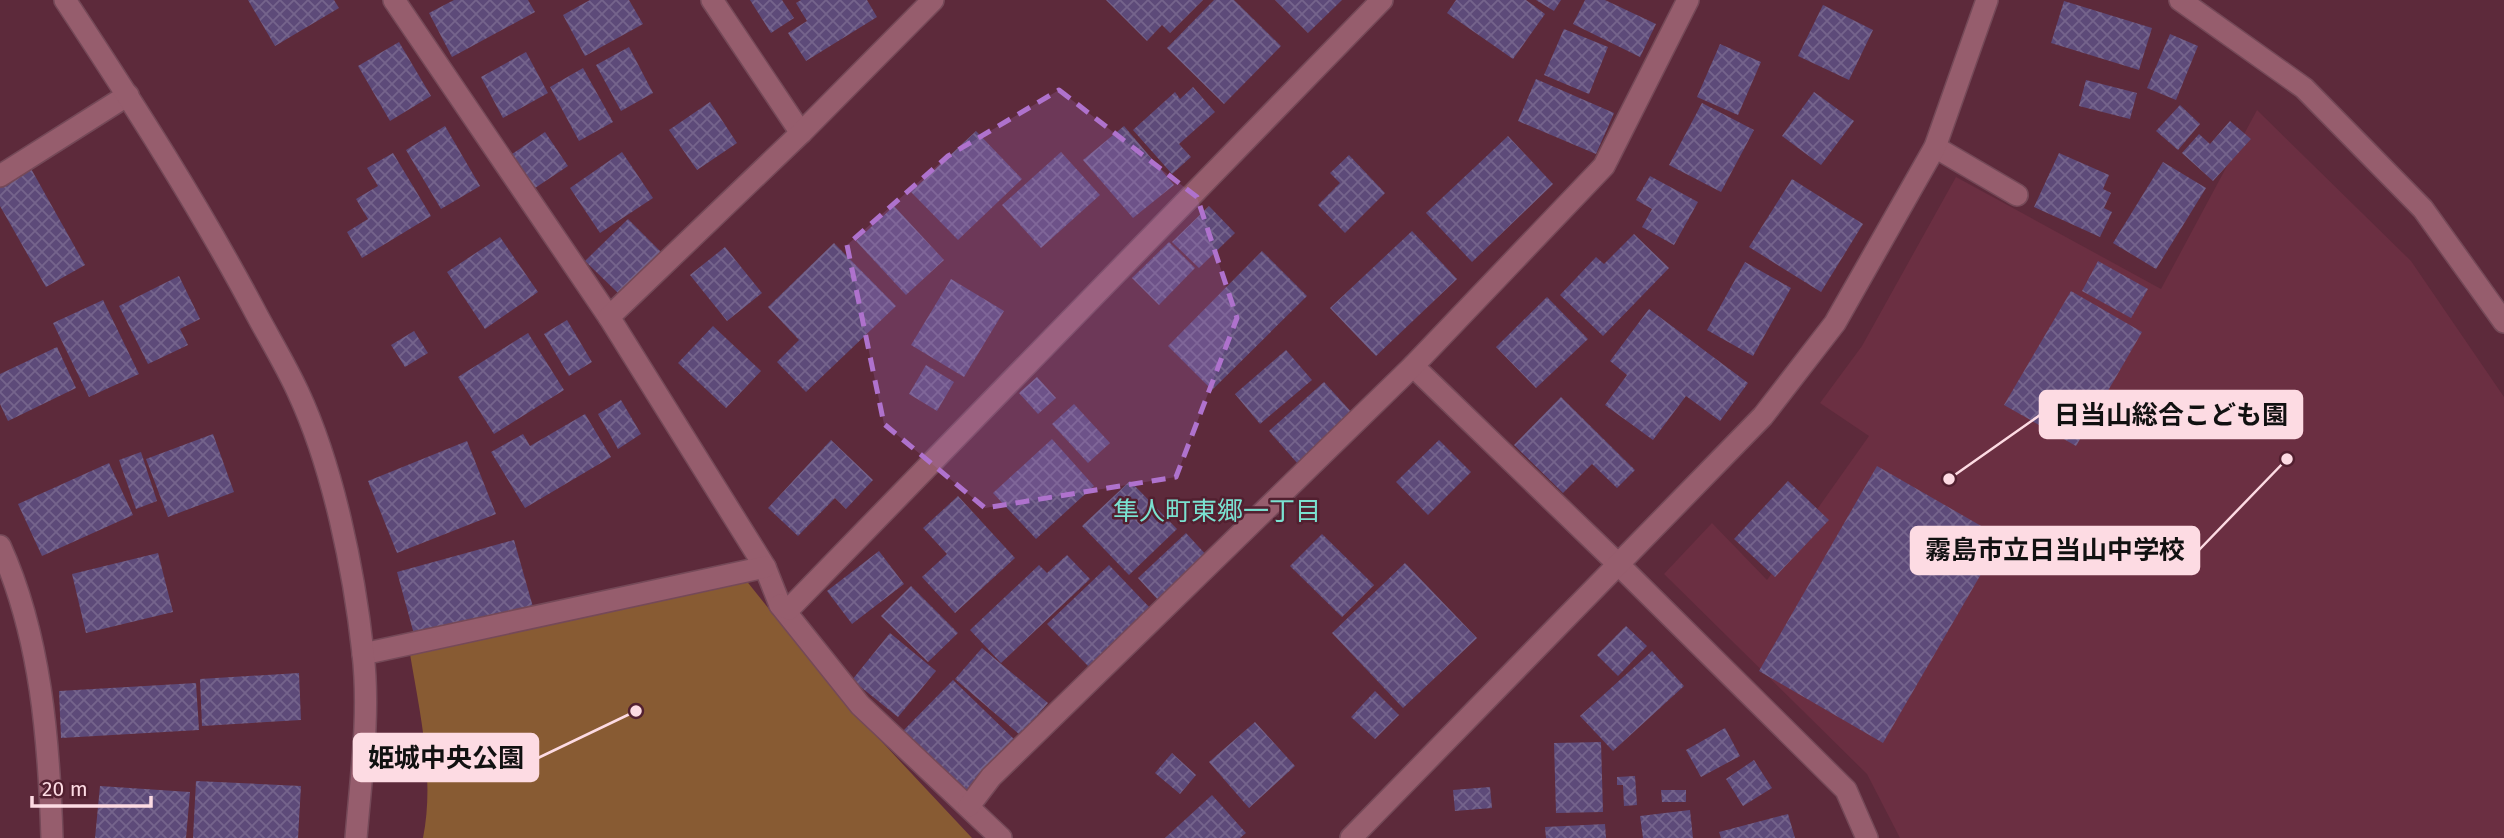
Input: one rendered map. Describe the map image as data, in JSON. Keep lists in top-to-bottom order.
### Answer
{
  "districts": ["隼人町東郷一丁目"],
  "places": ["霧島市立日当山中学校", "日当山総合こども園", "姫城中央公園"],
  "scale_bar": "20 m"
}
